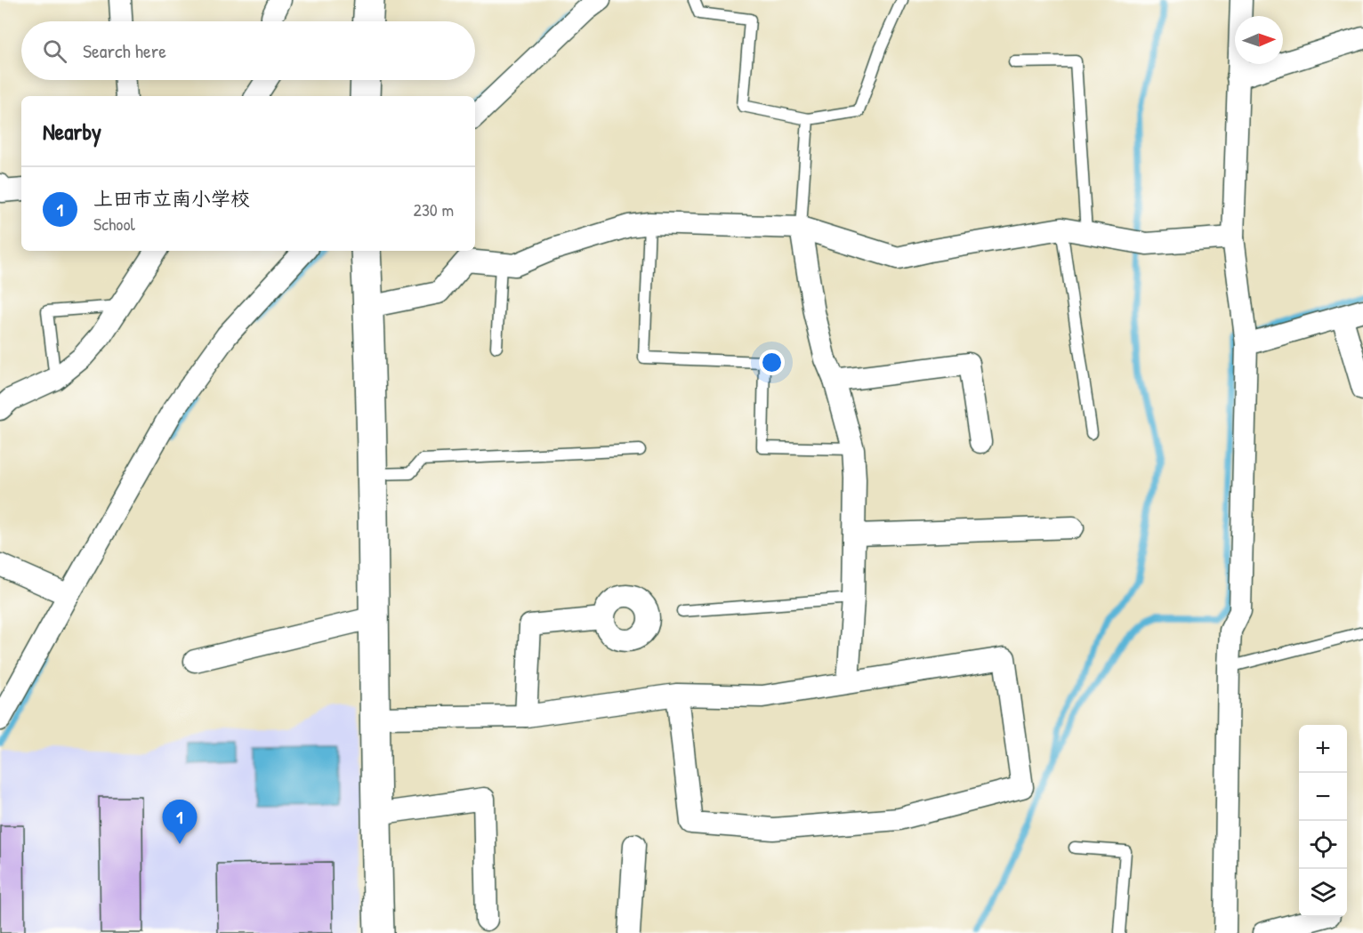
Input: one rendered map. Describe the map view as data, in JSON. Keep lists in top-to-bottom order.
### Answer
{
  "north": "right",
  "page": {
    "search": "Search here",
    "heading": "Nearby",
    "list": [
      {
        "mark": "1",
        "name": "上田市立南小学校",
        "note": "School",
        "value": "230 m"
      }
    ],
    "map_buttons": ["+", "−"],
    "pins": "1"
  }
}
